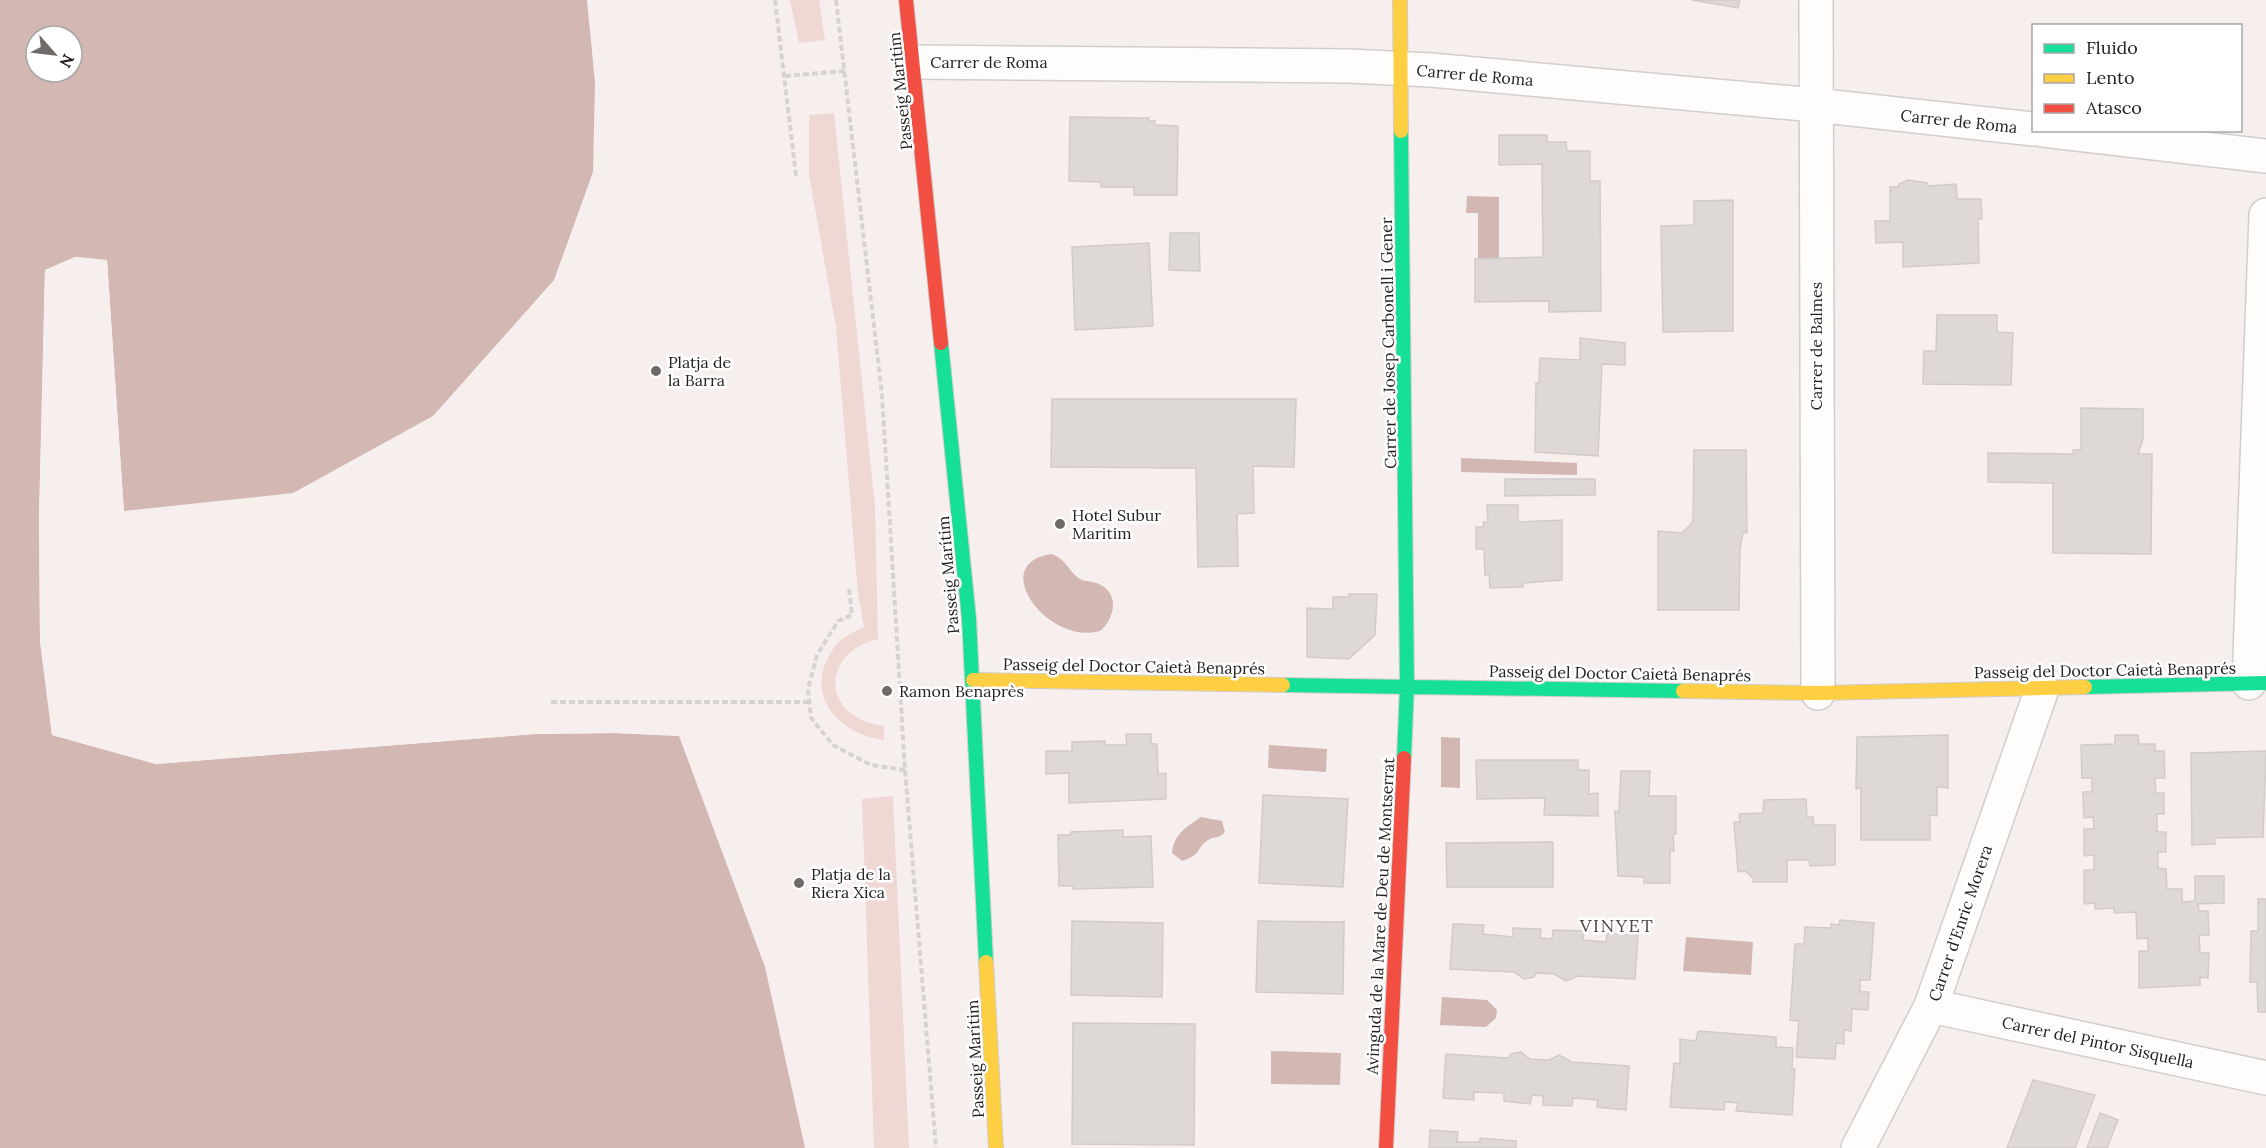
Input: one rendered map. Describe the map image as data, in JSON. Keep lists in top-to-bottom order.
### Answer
{
  "streets": {
    "street": [
      "Carrer de Roma",
      "Passeig Marítim",
      "Carrer de Josep Carbonell i Gener",
      "Carrer de Balmes",
      "Passeig del Doctor Caietà Benaprés",
      "Avinguda de la Mare de Deu de Montserrat",
      "Carrer d'Enric Morera",
      "Carrer del Pintor Sisquella"
    ]
  },
  "crossings": [
    ["Carrer de Roma", "Passeig Marítim"],
    ["Carrer de Roma", "Carrer de Josep Carbonell i Gener"],
    ["Carrer de Roma", "Carrer de Balmes"],
    ["Passeig Marítim", "Passeig del Doctor Caietà Benaprés"],
    ["Carrer de Josep Carbonell i Gener", "Passeig del Doctor Caietà Benaprés"],
    ["Carrer de Josep Carbonell i Gener", "Avinguda de la Mare de Deu de Montserrat"],
    ["Carrer de Balmes", "Passeig del Doctor Caietà Benaprés"],
    ["Passeig del Doctor Caietà Benaprés", "Avinguda de la Mare de Deu de Montserrat"],
    ["Passeig del Doctor Caietà Benaprés", "Carrer d'Enric Morera"],
    ["Carrer d'Enric Morera", "Carrer del Pintor Sisquella"]
  ],
  "districts": ["VINYET"],
  "places": [
    "Platja de la Barra",
    "Hotel Subur Maritim",
    "Ramon Benaprès",
    "Platja de la Riera Xica"
  ],
  "legend": ["Fluido", "Lento", "Atasco"],
  "north": "bottom right"
}
